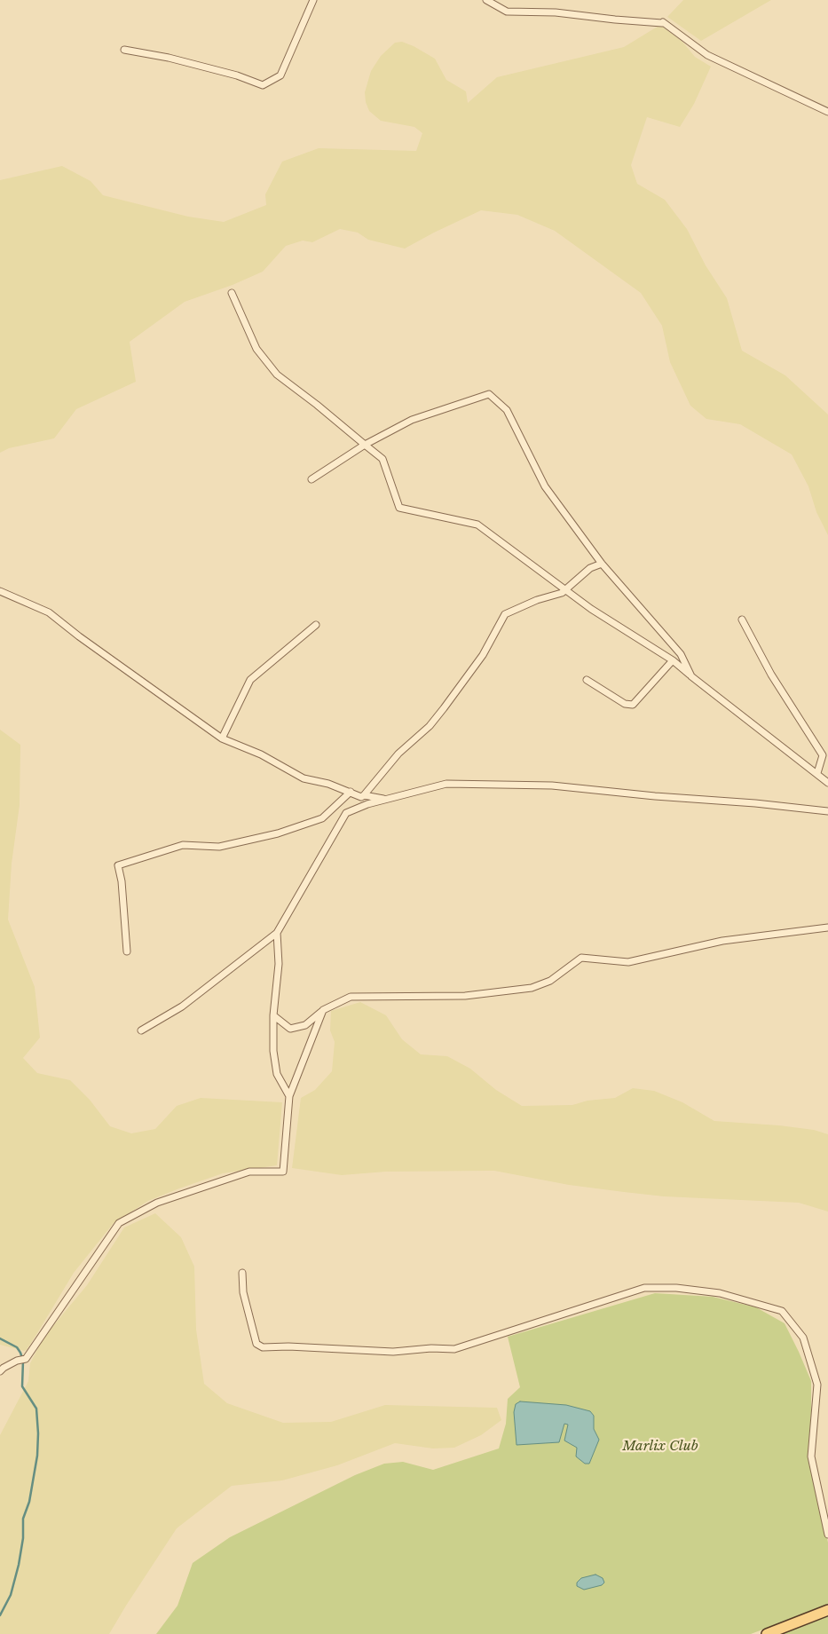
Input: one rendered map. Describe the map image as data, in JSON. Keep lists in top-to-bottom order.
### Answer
{
  "parks": ["Marlix Club"]
}
